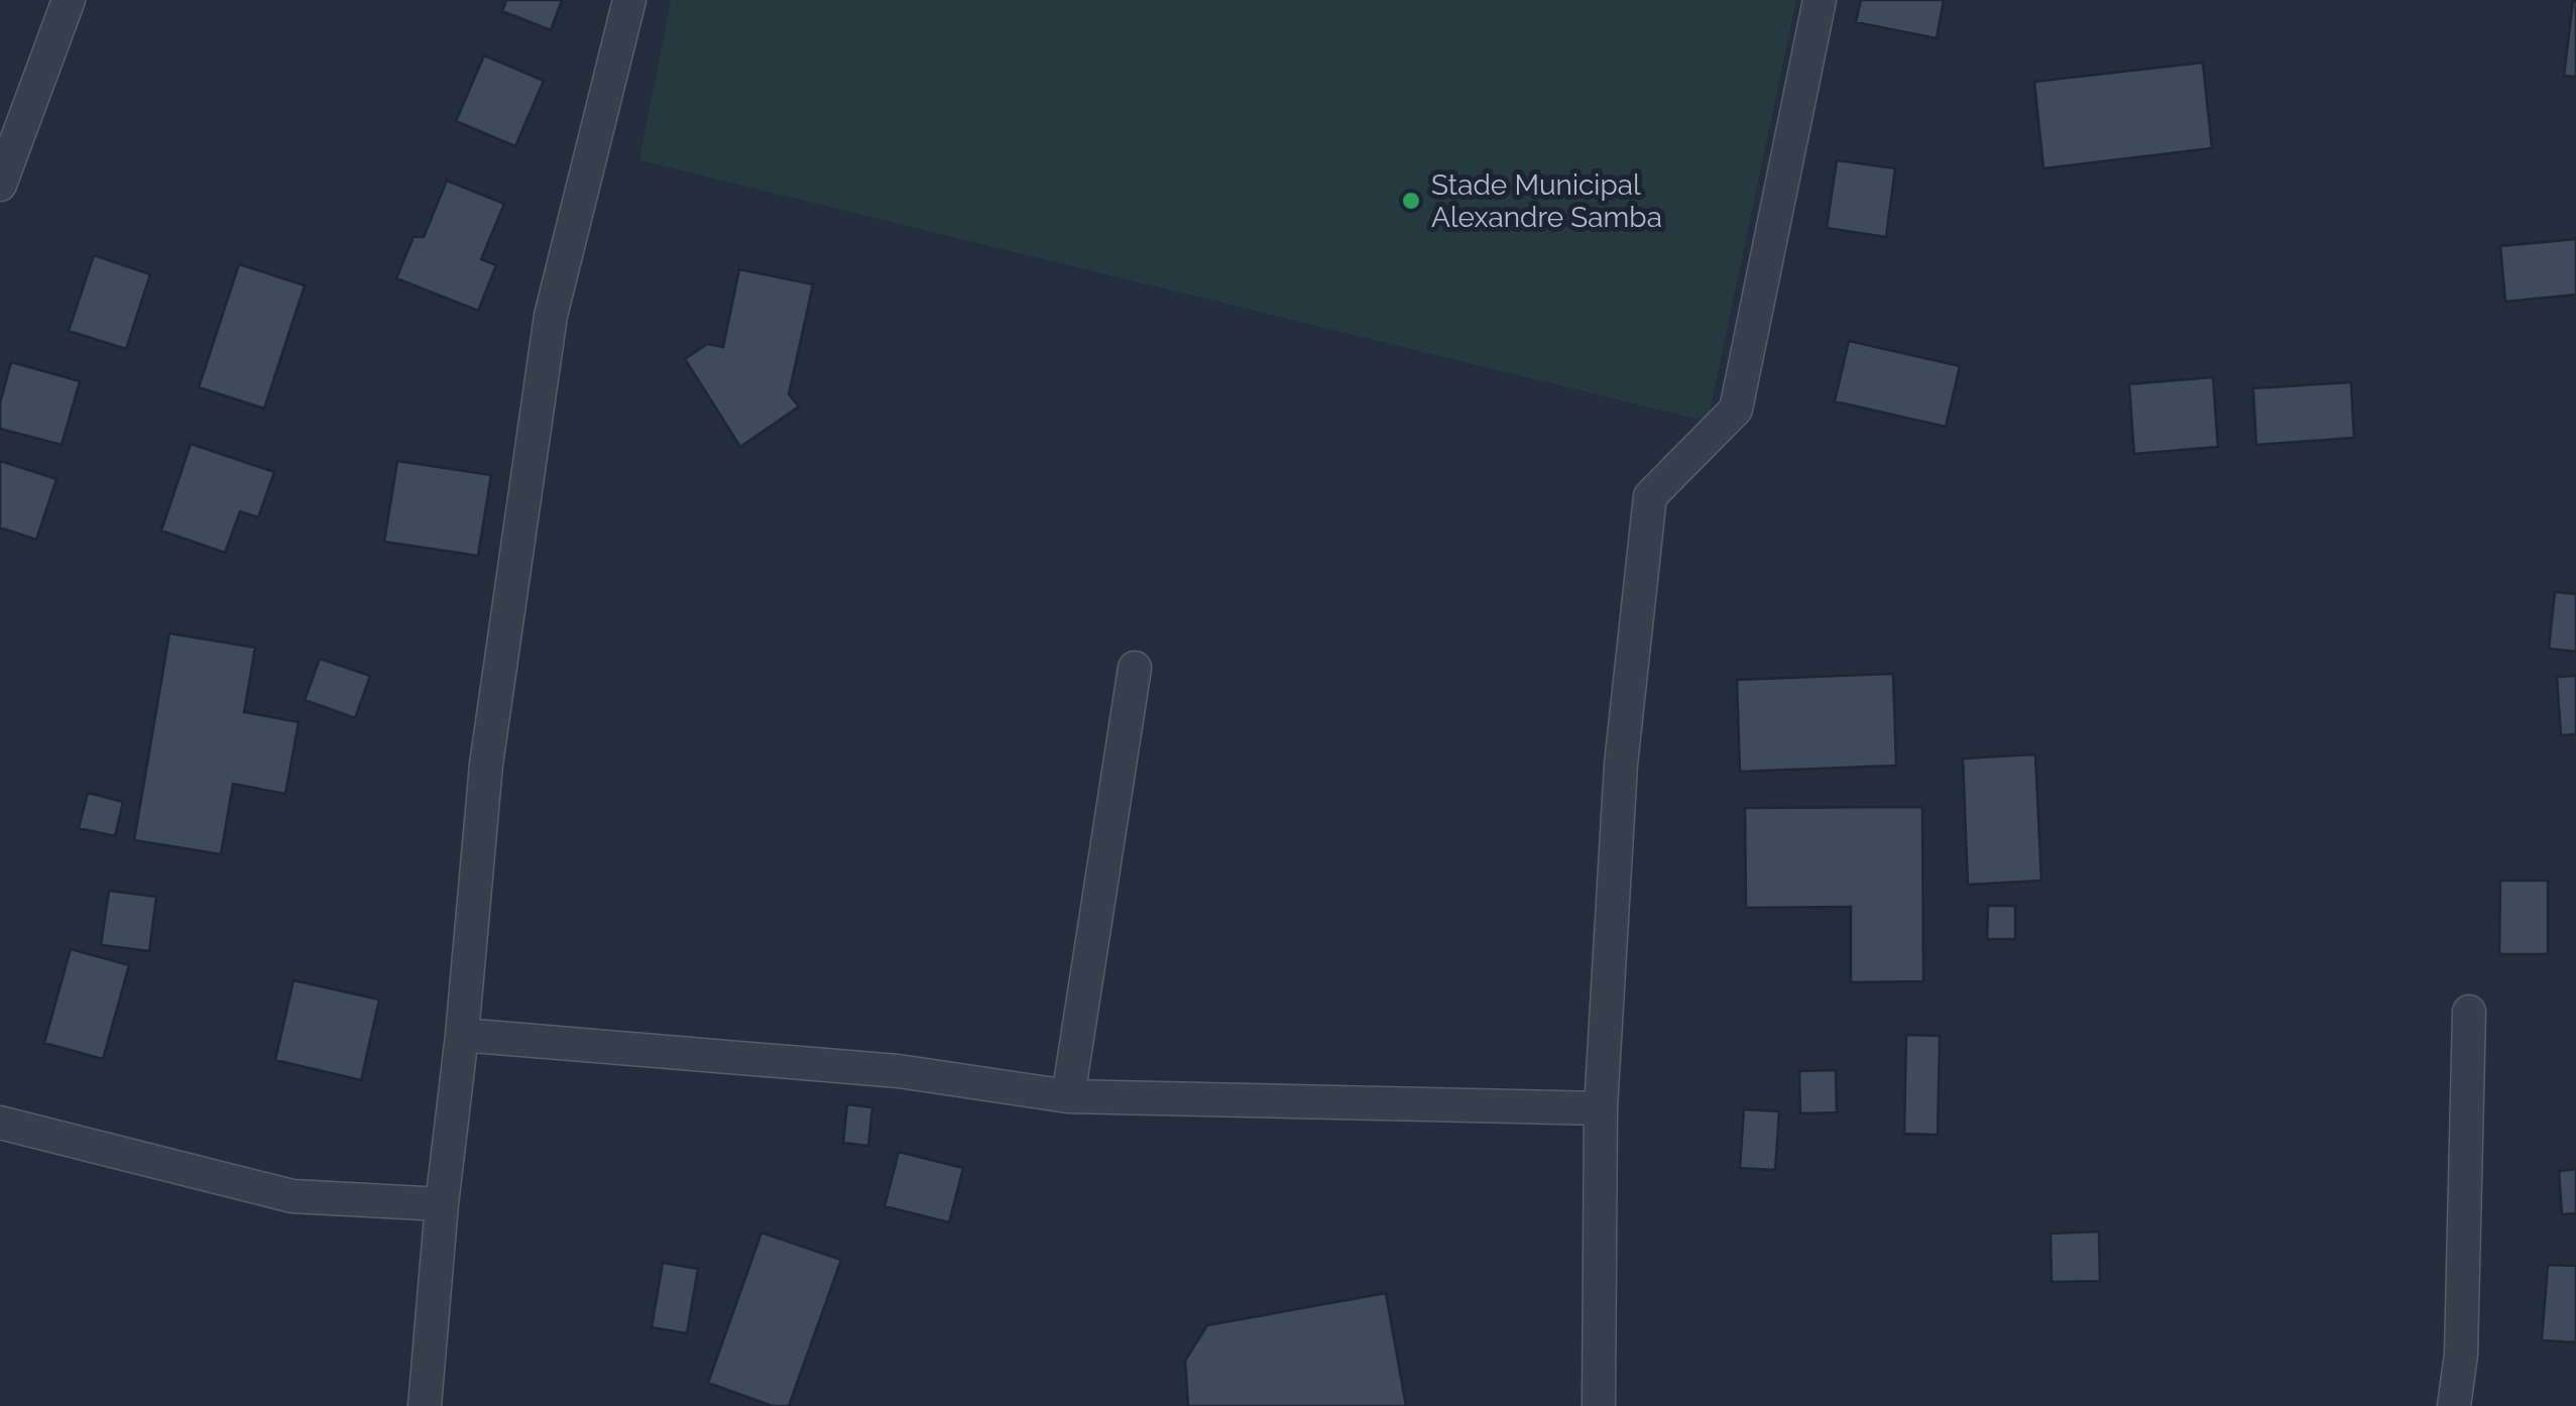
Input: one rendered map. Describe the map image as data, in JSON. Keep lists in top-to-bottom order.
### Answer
{
  "places": ["Stade Municipal Alexandre Samba"]
}
